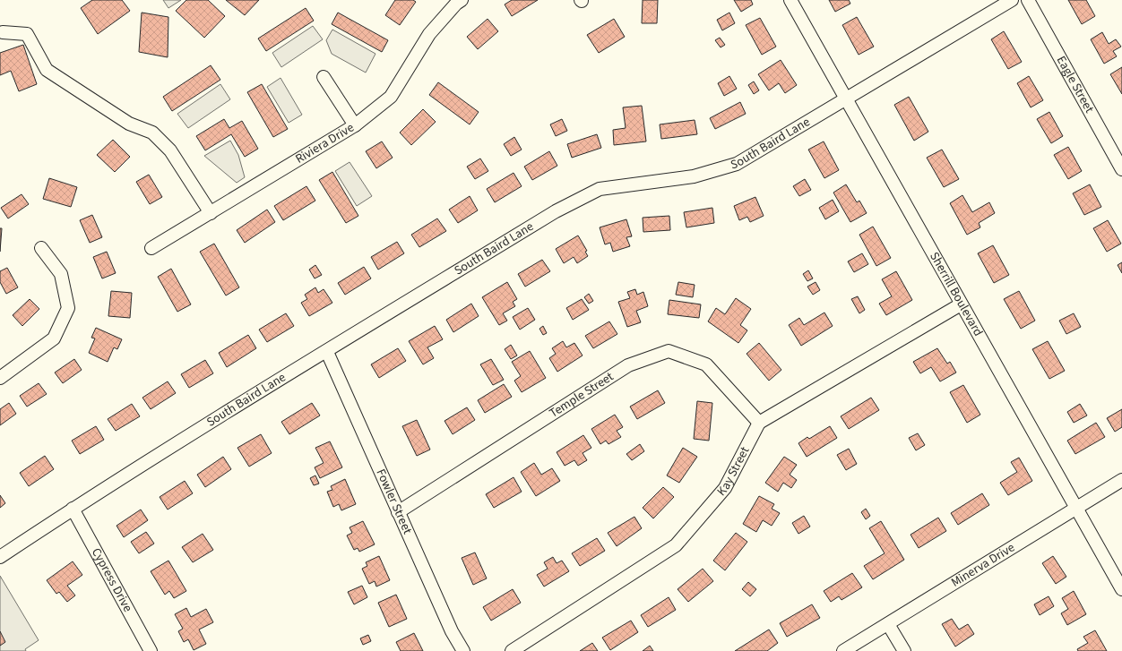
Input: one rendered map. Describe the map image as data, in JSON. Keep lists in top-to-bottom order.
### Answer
{
  "streets": {
    "street": [
      "Eagle Street",
      "South Baird Lane",
      "Riviera Drive",
      "Sherrill Boulevard",
      "Temple Street",
      "Kay Street",
      "Fowler Street",
      "Minerva Drive",
      "Cypress Drive"
    ]
  },
  "crossings": [
    ["South Baird Lane", "Sherrill Boulevard"],
    ["South Baird Lane", "Fowler Street"],
    ["South Baird Lane", "Cypress Drive"],
    ["Sherrill Boulevard", "Minerva Drive"],
    ["Temple Street", "Kay Street"],
    ["Temple Street", "Fowler Street"]
  ]
}
